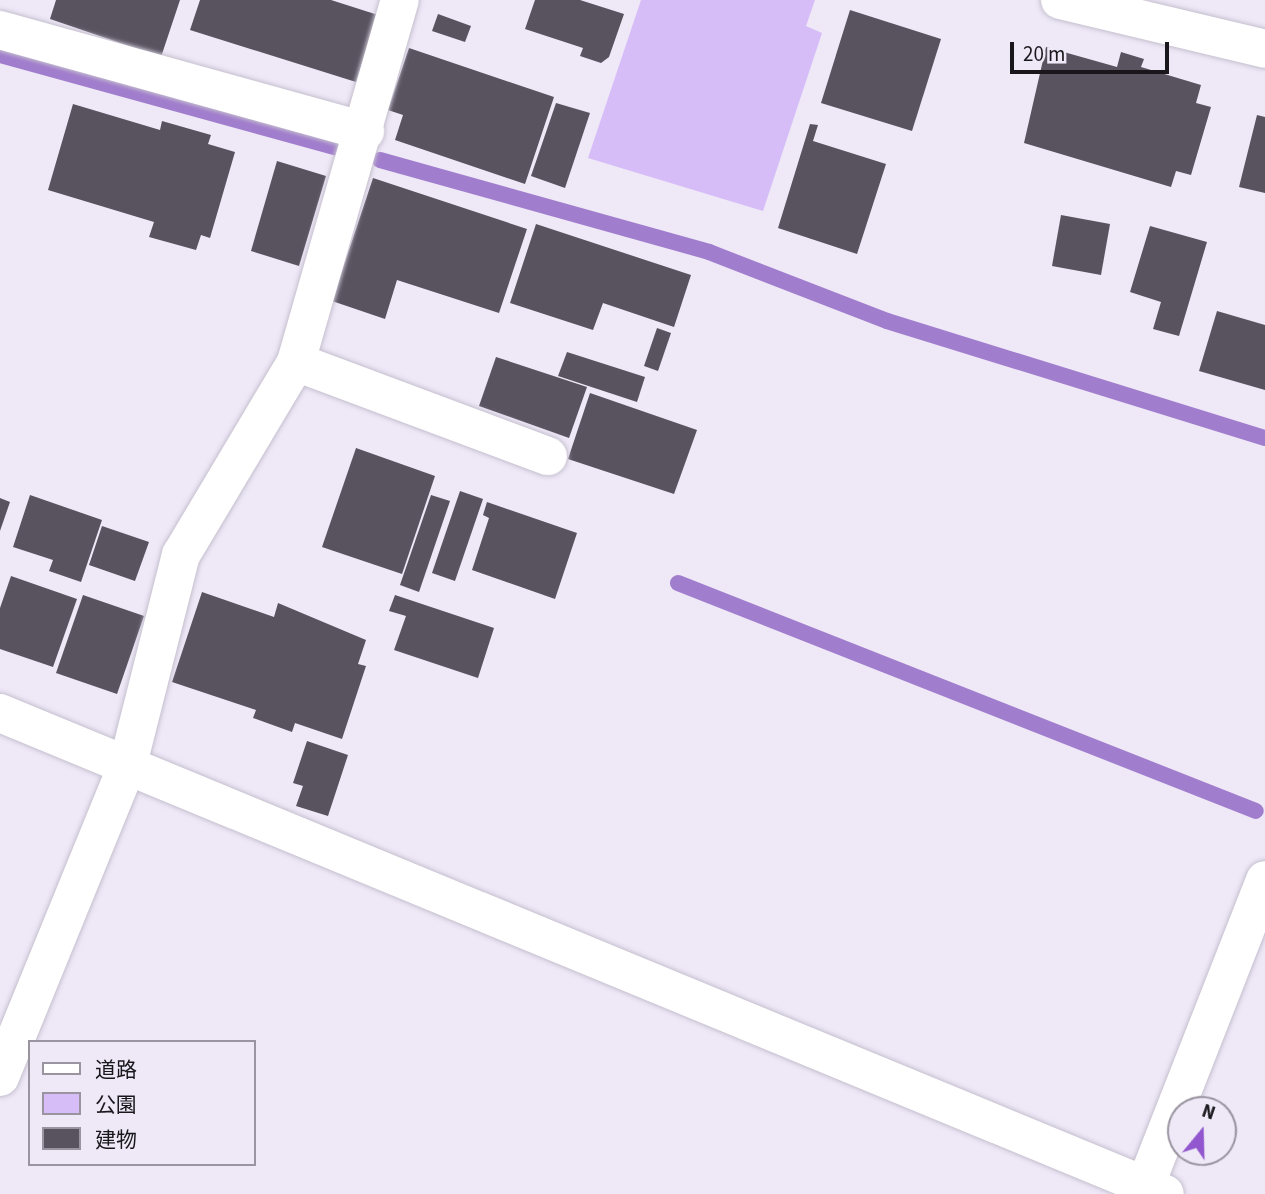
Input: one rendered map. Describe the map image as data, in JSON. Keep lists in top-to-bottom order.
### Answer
{
  "legend": ["道路", "公園", "建物"],
  "scale_bar": "20 m",
  "north": "top"
}
